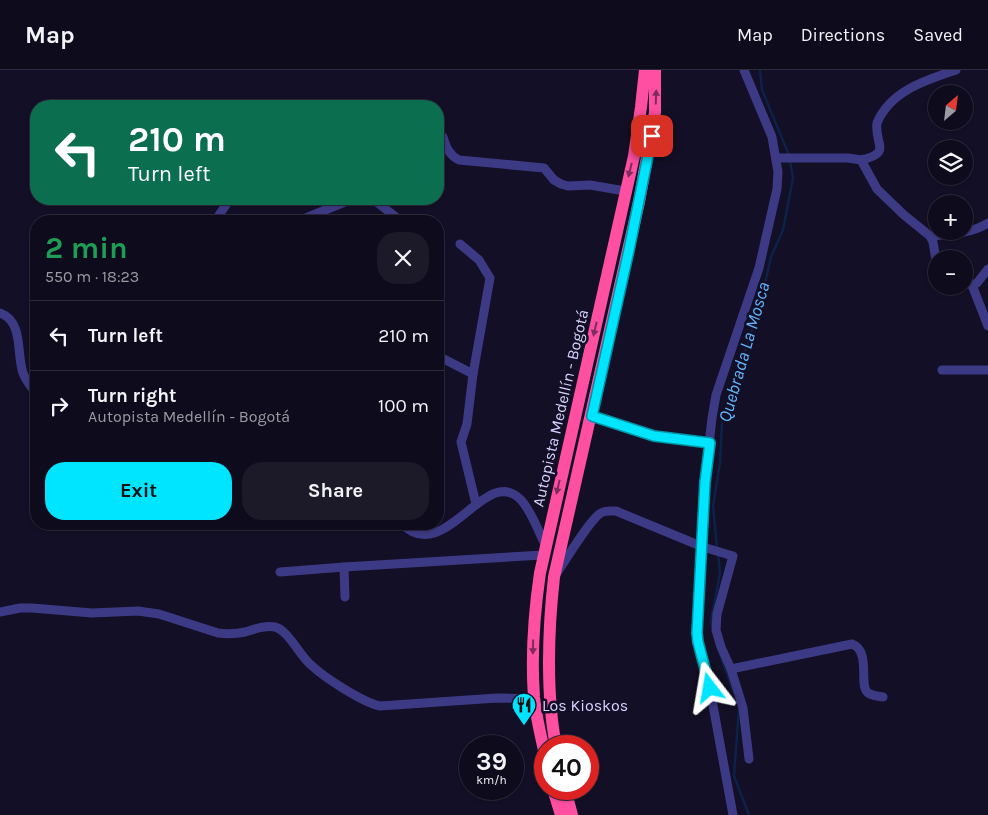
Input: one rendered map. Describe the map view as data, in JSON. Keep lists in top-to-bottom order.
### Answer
{
  "streets": {
    "highway": ["Autopista Medellín - Bogotá"]
  },
  "water": ["Quebrada La Mosca"],
  "places": {
    "restaurant": ["Los Kioskos"]
  },
  "north": "top right",
  "page": {
    "header": "Map",
    "nav": ["Map", "Directions", "Saved"],
    "map_buttons": ["+", "−"],
    "turn": ["210 m", "Turn left"],
    "heading": ["2 min", "550 m · 18:23"],
    "list": [
      {
        "name": "Turn left",
        "value": "210 m"
      },
      {
        "name": "Turn right",
        "note": "Autopista Medellín - Bogotá",
        "value": "100 m"
      }
    ],
    "buttons": ["Exit", "Share"],
    "speed": "39 km/h",
    "limit": "40"
  }
}
